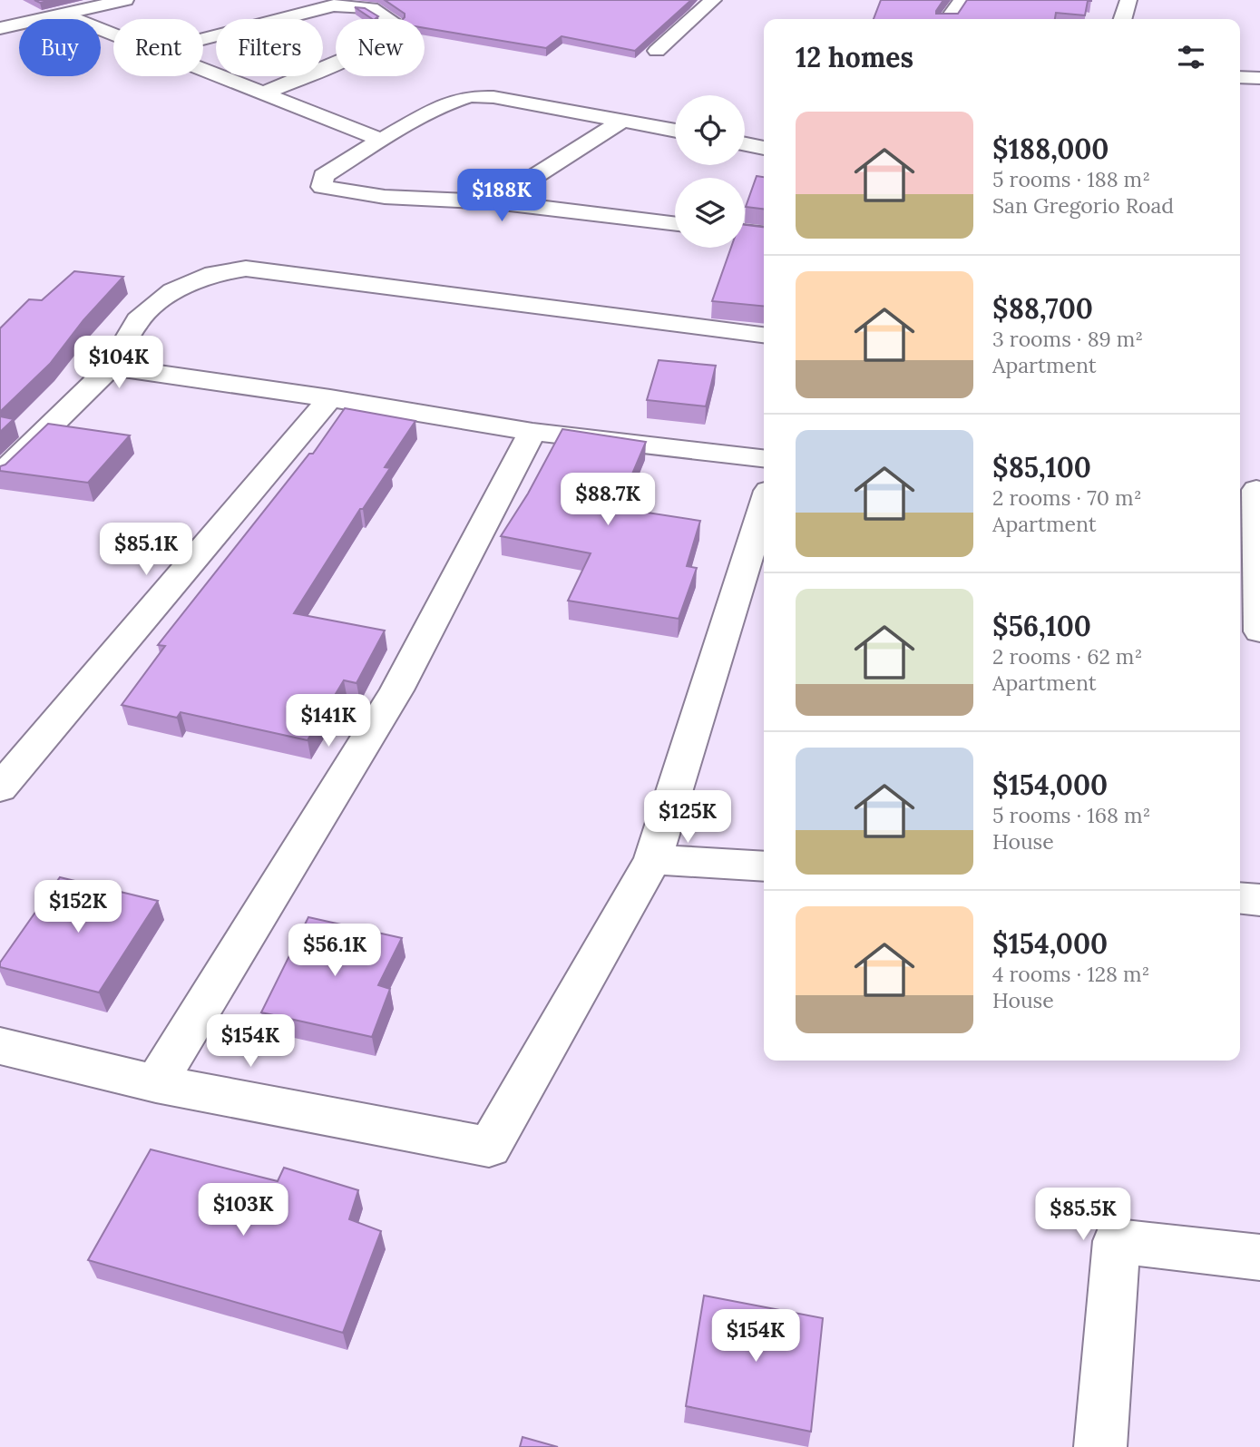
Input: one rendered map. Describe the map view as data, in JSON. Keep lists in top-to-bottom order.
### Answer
{
  "page": {
    "chip": [
      "Buy",
      "Rent",
      "Filters",
      "New"
    ],
    "heading": "12 homes",
    "list": [
      {
        "name": "$188,000",
        "note": "5 rooms · 188 m² · San Gregorio Road"
      },
      {
        "name": "$88,700",
        "note": "3 rooms · 89 m² · Apartment"
      },
      {
        "name": "$85,100",
        "note": "2 rooms · 70 m² · Apartment"
      },
      {
        "name": "$56,100",
        "note": "2 rooms · 62 m² · Apartment"
      },
      {
        "name": "$154,000",
        "note": "5 rooms · 168 m² · House"
      },
      {
        "name": "$154,000",
        "note": "4 rooms · 128 m² · House"
      }
    ],
    "price": [
      "$188K",
      "$104K",
      "$88.7K",
      "$85.1K",
      "$141K",
      "$125K",
      "$152K",
      "$56.1K",
      "$154K",
      "$103K",
      "$85.5K",
      "$154K"
    ]
  }
}
